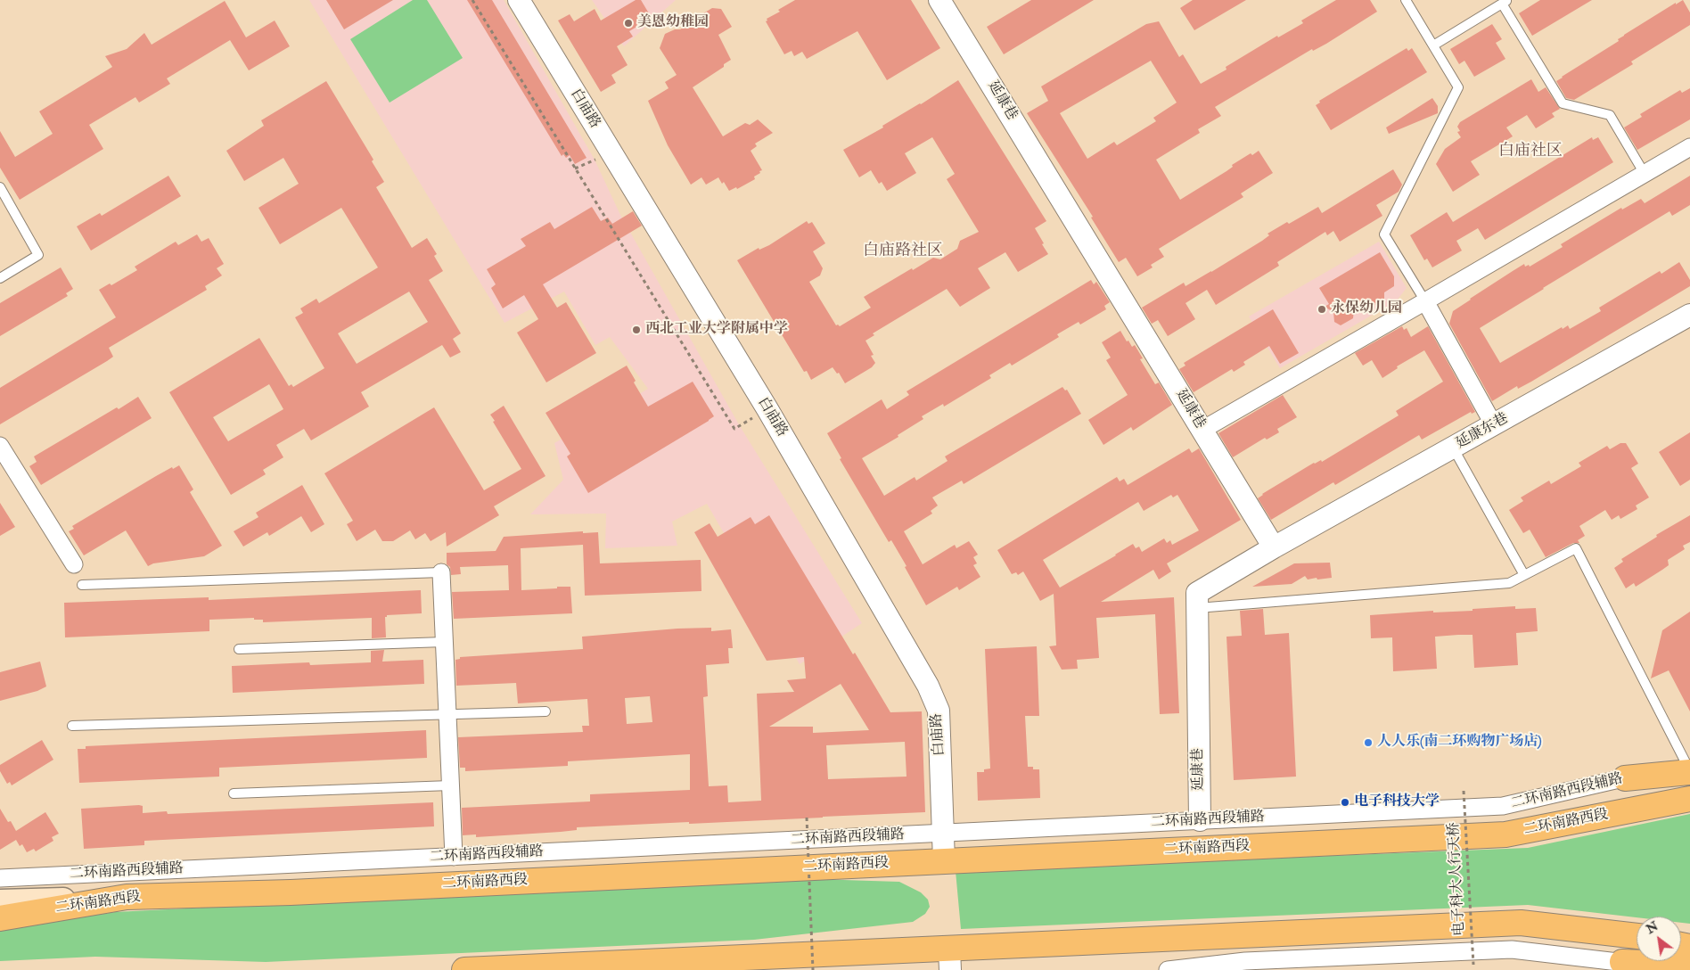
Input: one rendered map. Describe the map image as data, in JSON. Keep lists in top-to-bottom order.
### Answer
{
  "streets": {
    "highway": ["二环南路西段"],
    "street": [
      "延康巷",
      "白庙路",
      "延康东巷",
      "二环南路西段辅路"
    ],
    "path": ["电子科大人行天桥"]
  },
  "crossings": [
    ["延康巷", "延康东巷"],
    ["延康巷", "二环南路西段辅路"],
    ["白庙路", "二环南路西段辅路"],
    ["白庙路", "二环南路西段"]
  ],
  "districts": ["白庙社区", "白庙路社区"],
  "places": [
    "美恩幼稚园",
    "永保幼儿园",
    "西北工业大学附属中学",
    "人人乐(南二环购物广场店)",
    "电子科技大学"
  ],
  "north": "top left"
}
